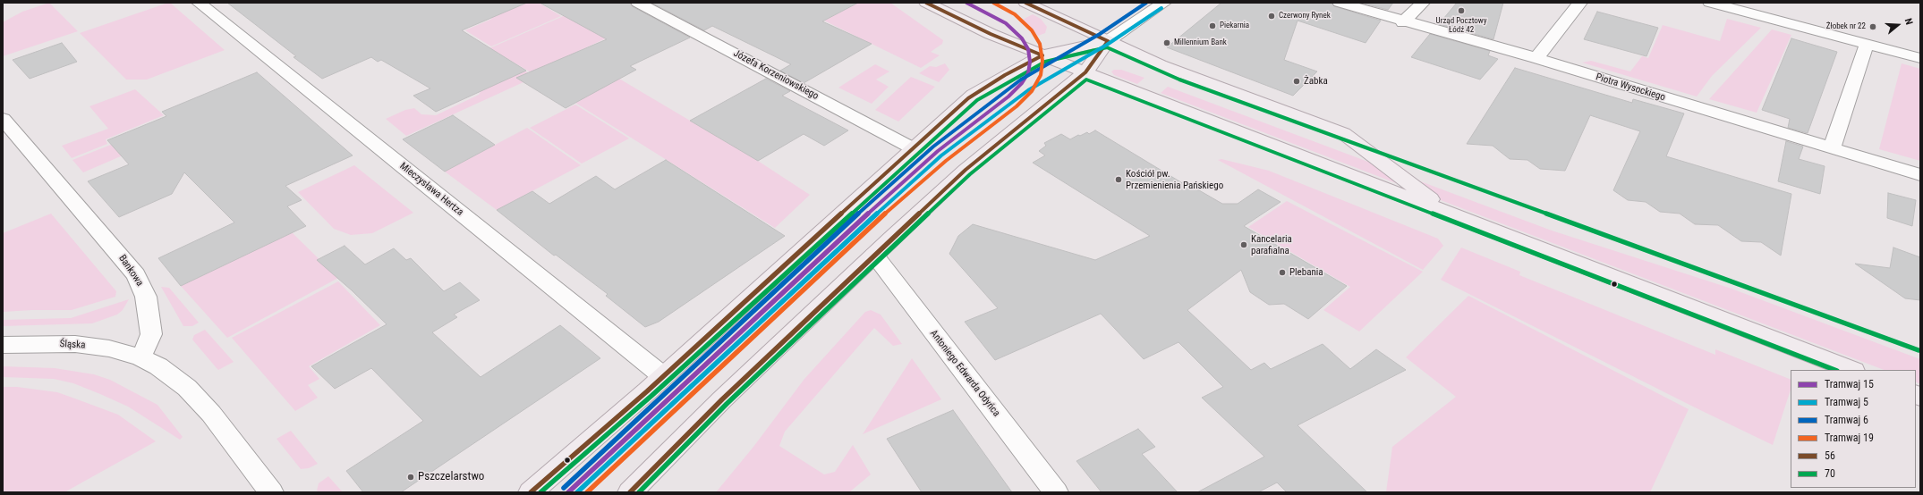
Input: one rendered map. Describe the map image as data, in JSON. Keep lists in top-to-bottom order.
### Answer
{
  "streets": {
    "street": [
      "Józefa Korzeniowskiego",
      "Piotra Wysockiego",
      "Mieczysława Hertza",
      "Bankowa",
      "Śląska",
      "Antoniego Edwarda Odyńca"
    ]
  },
  "crossings": [
    ["Bankowa", "Śląska"]
  ],
  "places": [
    "Urząd Pocztowy Łódź 42",
    "Czerwony Rynek",
    "Piekarnia",
    "Żłobek nr 22",
    "Millennium Bank",
    "Żabka",
    "Kościół pw. Przemienienia Pańskiego",
    "Kancelaria parafialna",
    "Plebania",
    "Pszczelarstwo"
  ],
  "lines": [
    "tram line 15",
    "tram line 6",
    "tram line 19",
    "transit line 56",
    "tram line 5",
    "transit line 70"
  ],
  "legend": [
    "Tramwaj 15",
    "Tramwaj 5",
    "Tramwaj 6",
    "Tramwaj 19",
    "56",
    "70"
  ],
  "north": "right"
}
